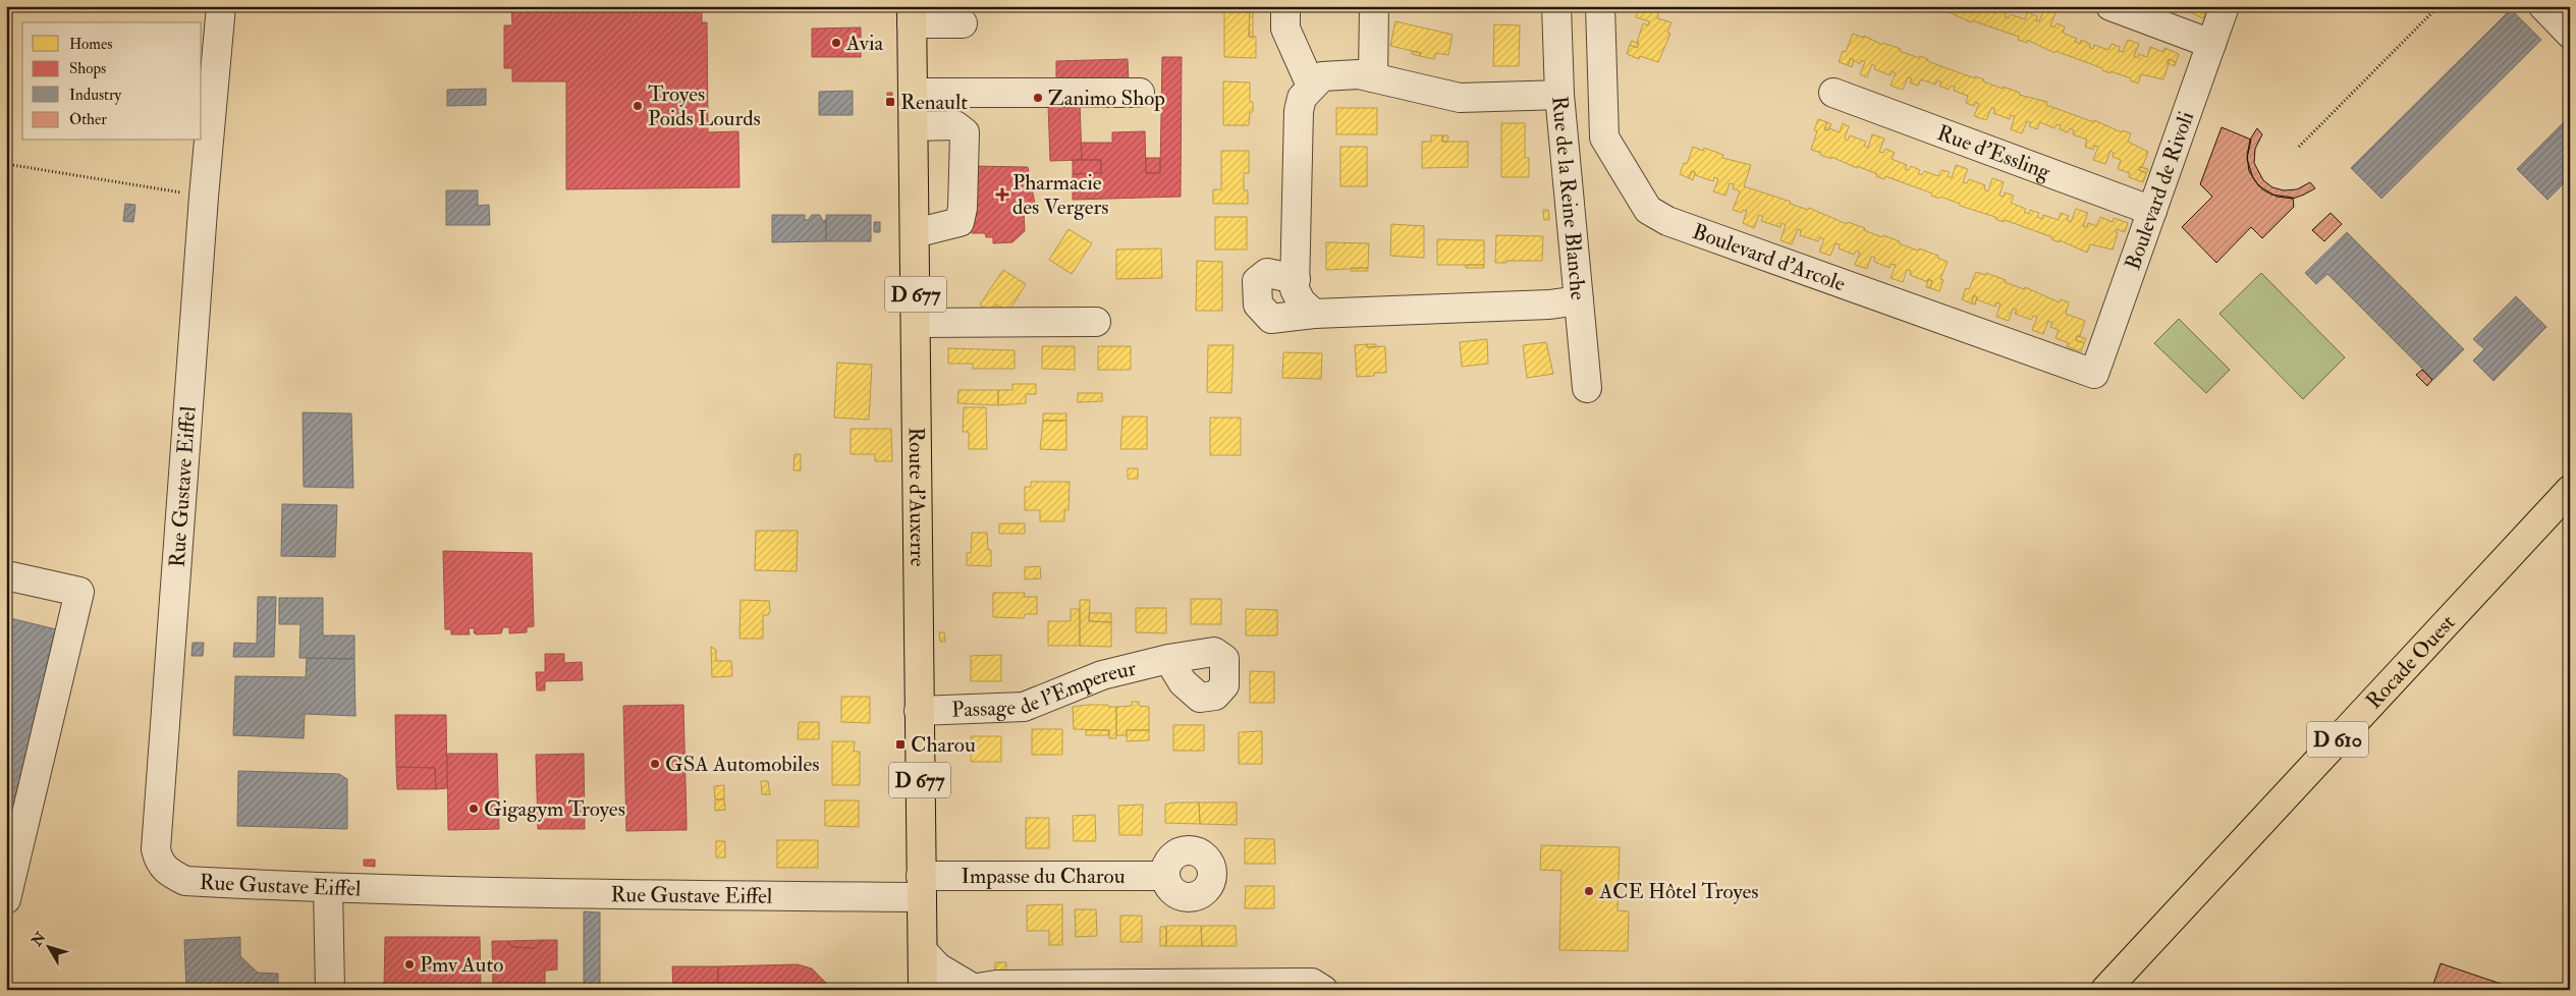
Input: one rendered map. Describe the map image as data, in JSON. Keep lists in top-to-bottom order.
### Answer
{
  "streets": {
    "main road": [
      "D 677",
      "Route d'Auxerre",
      "Rocade Ouest",
      "D 610"
    ],
    "street": [
      "Rue d'Essling",
      "Boulevard de Rivoli",
      "Rue de la Reine Blanche",
      "Boulevard d'Arcole",
      "Rue Gustave Eiffel",
      "Passage de l'Empereur",
      "Impasse du Charou"
    ]
  },
  "crossings": [
    ["Rue d'Essling", "Boulevard de Rivoli"],
    ["Boulevard de Rivoli", "Boulevard d'Arcole"],
    ["Rue Gustave Eiffel", "Route d'Auxerre"],
    ["Rue Gustave Eiffel", "Impasse du Charou"],
    ["Route d'Auxerre", "Passage de l'Empereur"],
    ["Route d'Auxerre", "Impasse du Charou"]
  ],
  "places": {
    "other": [
      "Avia",
      "Zanimo Shop",
      "Troyes Poids Lourds",
      "GSA Automobiles",
      "Gigagym Troyes",
      "ACE Hôtel Troyes",
      "Pmv Auto"
    ],
    "transit": ["Renault", "Charou"],
    "health": ["Pharmacie des Vergers"]
  },
  "legend": [
    "Homes",
    "Shops",
    "Industry",
    "Other"
  ],
  "north": "top left"
}
